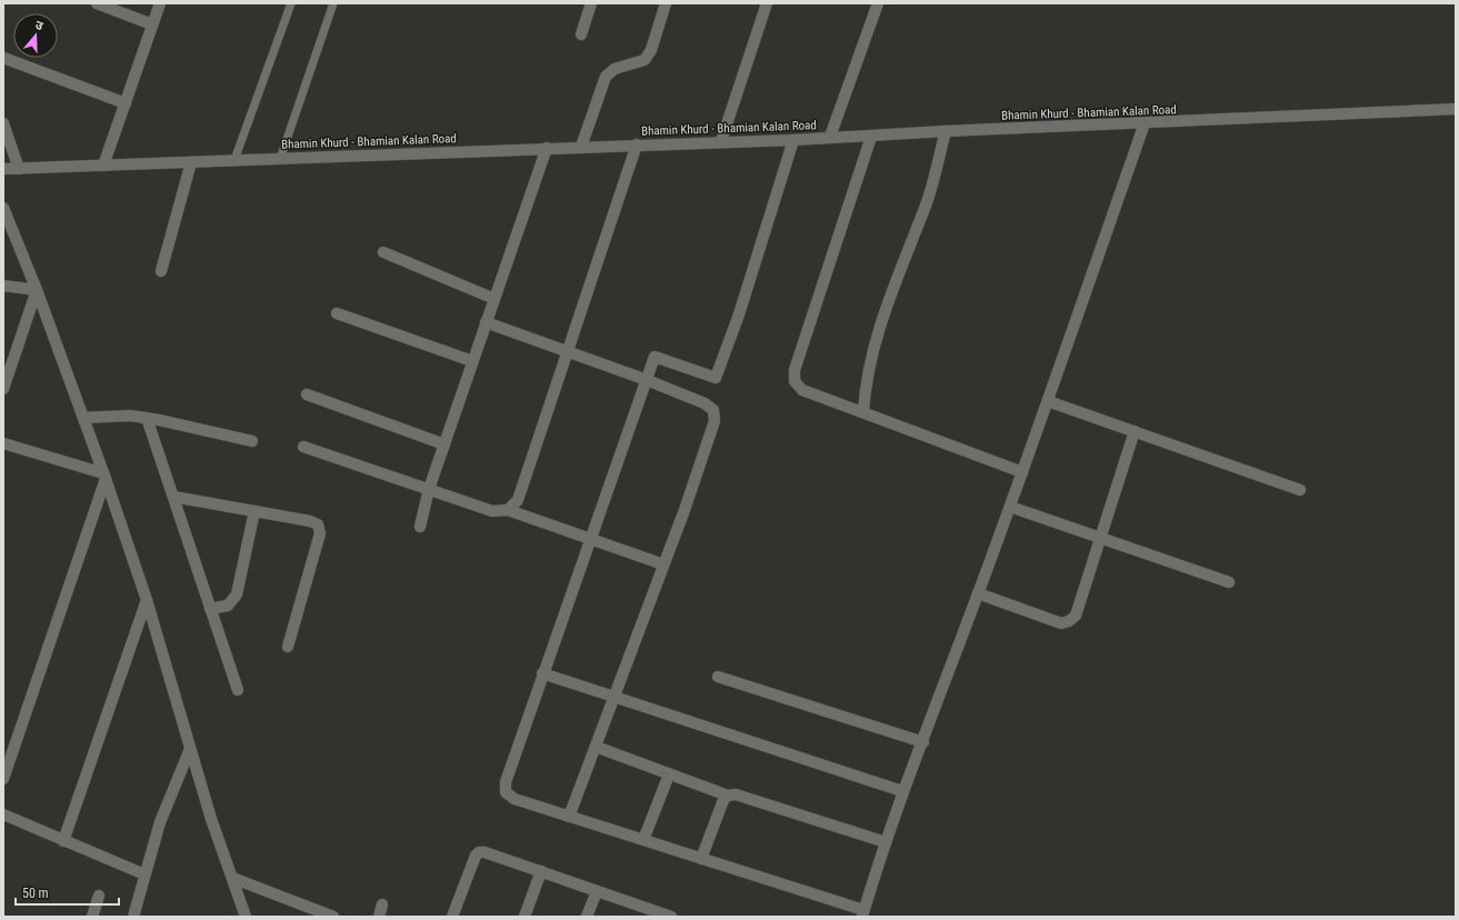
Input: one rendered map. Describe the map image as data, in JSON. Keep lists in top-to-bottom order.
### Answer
{
  "streets": {
    "street": ["Bhamin Khurd - Bhamian Kalan Road"]
  },
  "scale_bar": "50 m",
  "north": "top"
}
